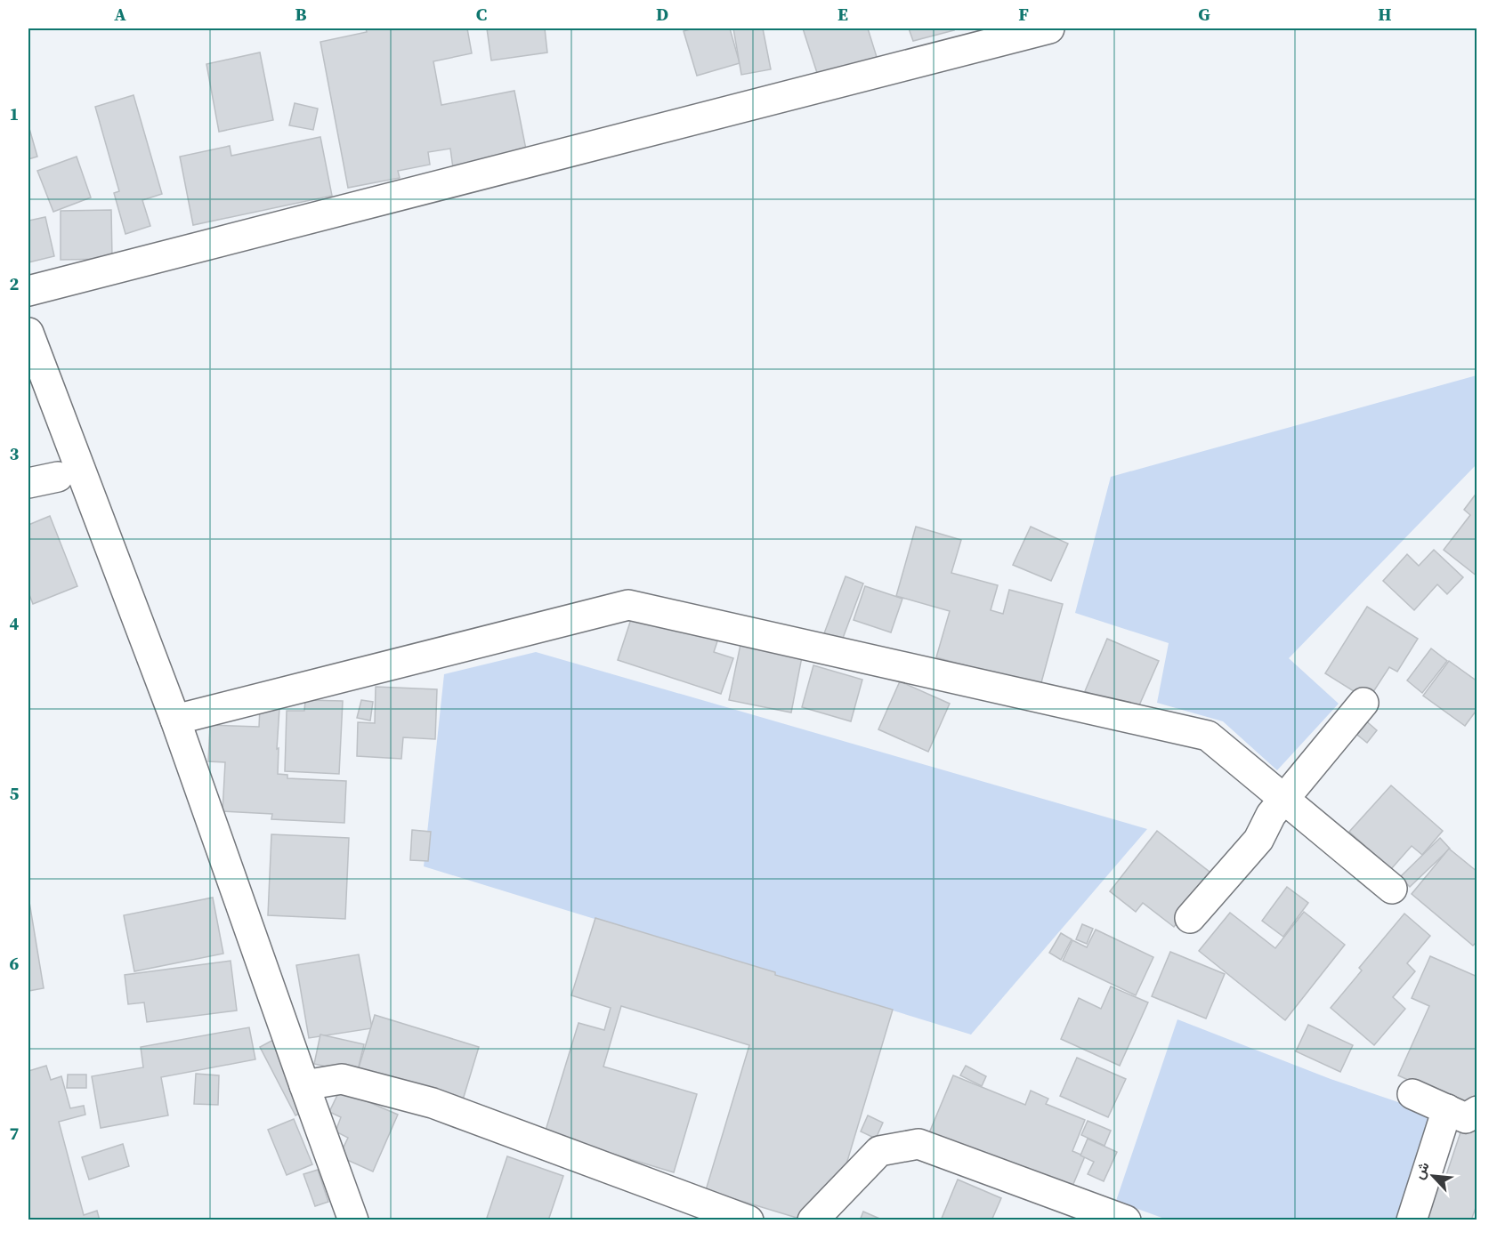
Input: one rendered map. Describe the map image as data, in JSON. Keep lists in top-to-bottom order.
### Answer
{
  "north": "top left",
  "grid": {
    "columns": [
      "A",
      "B",
      "C",
      "D",
      "E",
      "F",
      "G",
      "H"
    ],
    "rows": [
      "1",
      "2",
      "3",
      "4",
      "5",
      "6",
      "7"
    ]
  }
}
